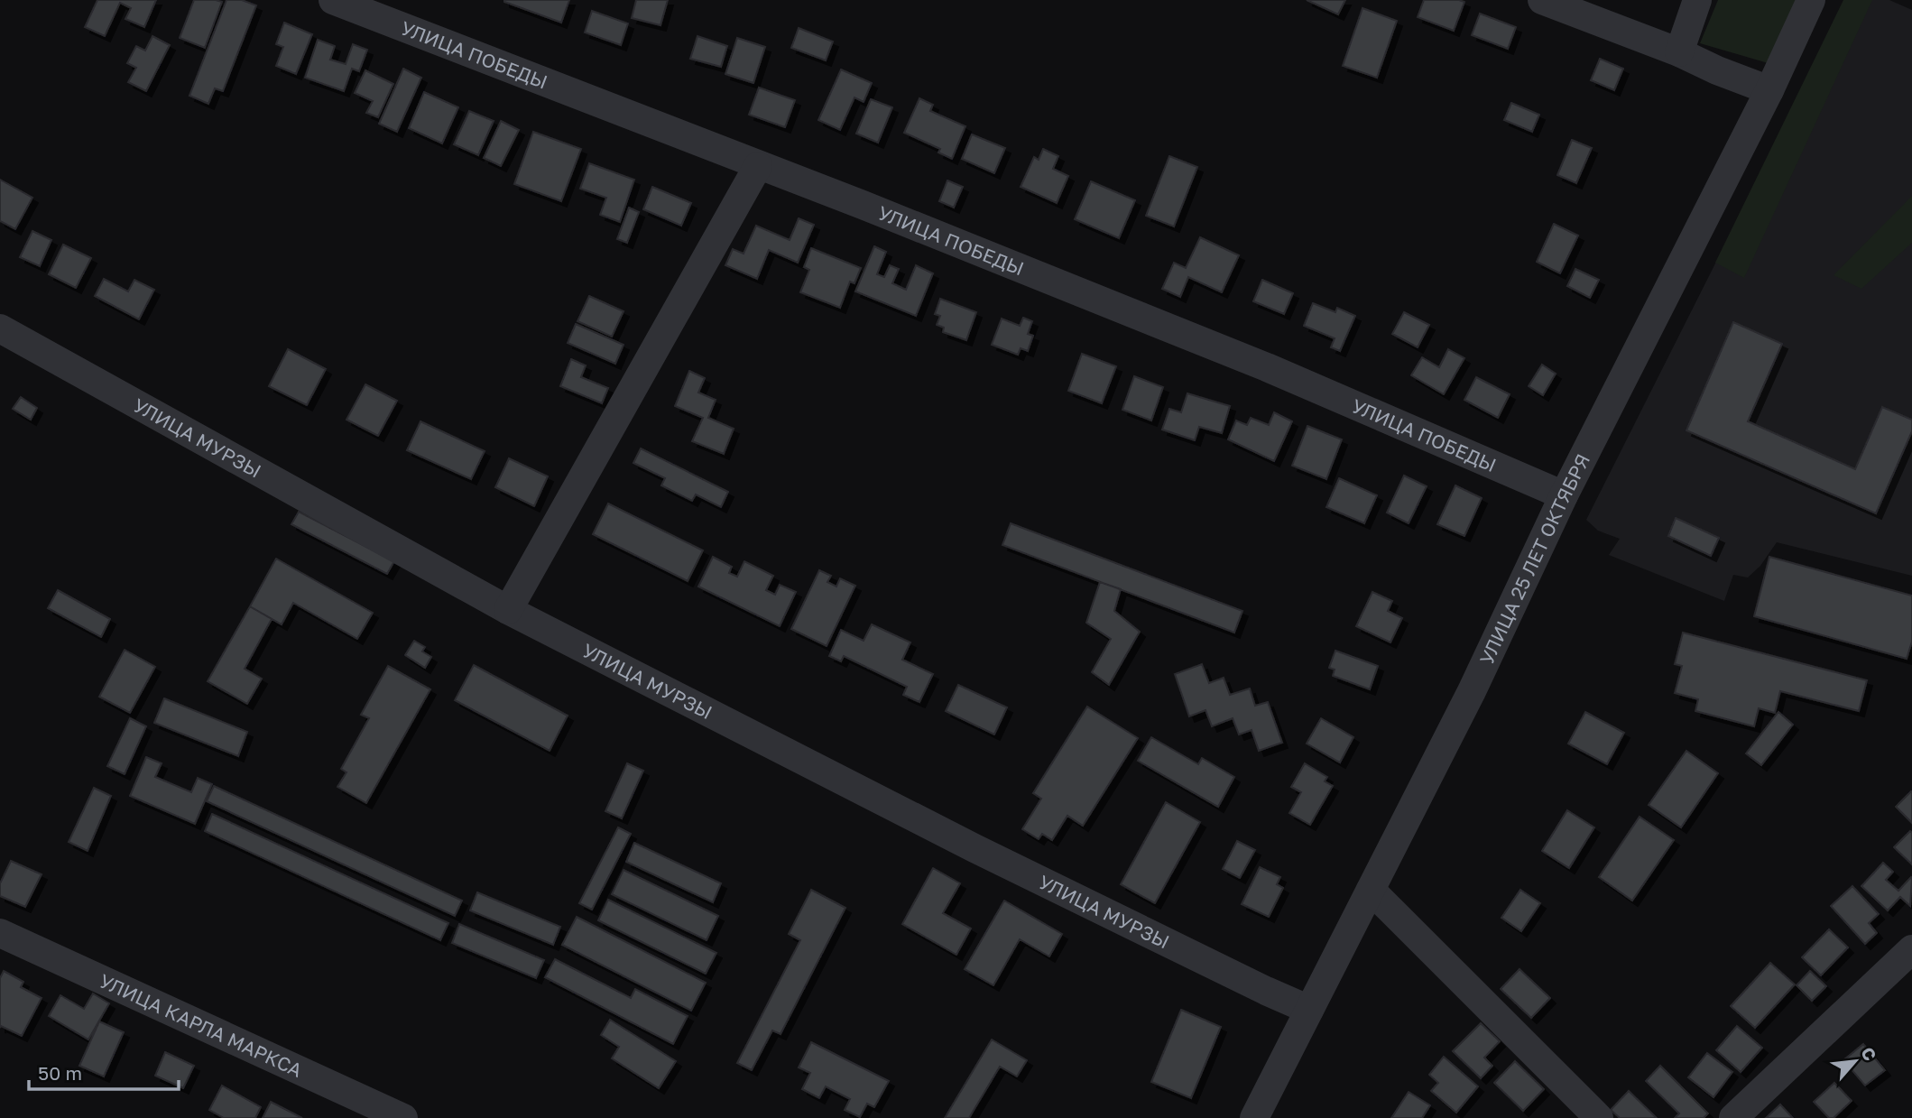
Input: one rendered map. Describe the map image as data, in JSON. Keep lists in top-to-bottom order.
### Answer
{
  "streets": {
    "street": [
      "УЛИЦА ПОБЕДЫ",
      "УЛИЦА МУРЗЫ",
      "УЛИЦА 25 ЛЕТ ОКТЯБРЯ",
      "УЛИЦА КАРЛА МАРКСА"
    ]
  },
  "crossings": [
    ["УЛИЦА ПОБЕДЫ", "УЛИЦА 25 ЛЕТ ОКТЯБРЯ"],
    ["УЛИЦА МУРЗЫ", "УЛИЦА 25 ЛЕТ ОКТЯБРЯ"]
  ],
  "scale_bar": "50 m",
  "north": "top right"
}
